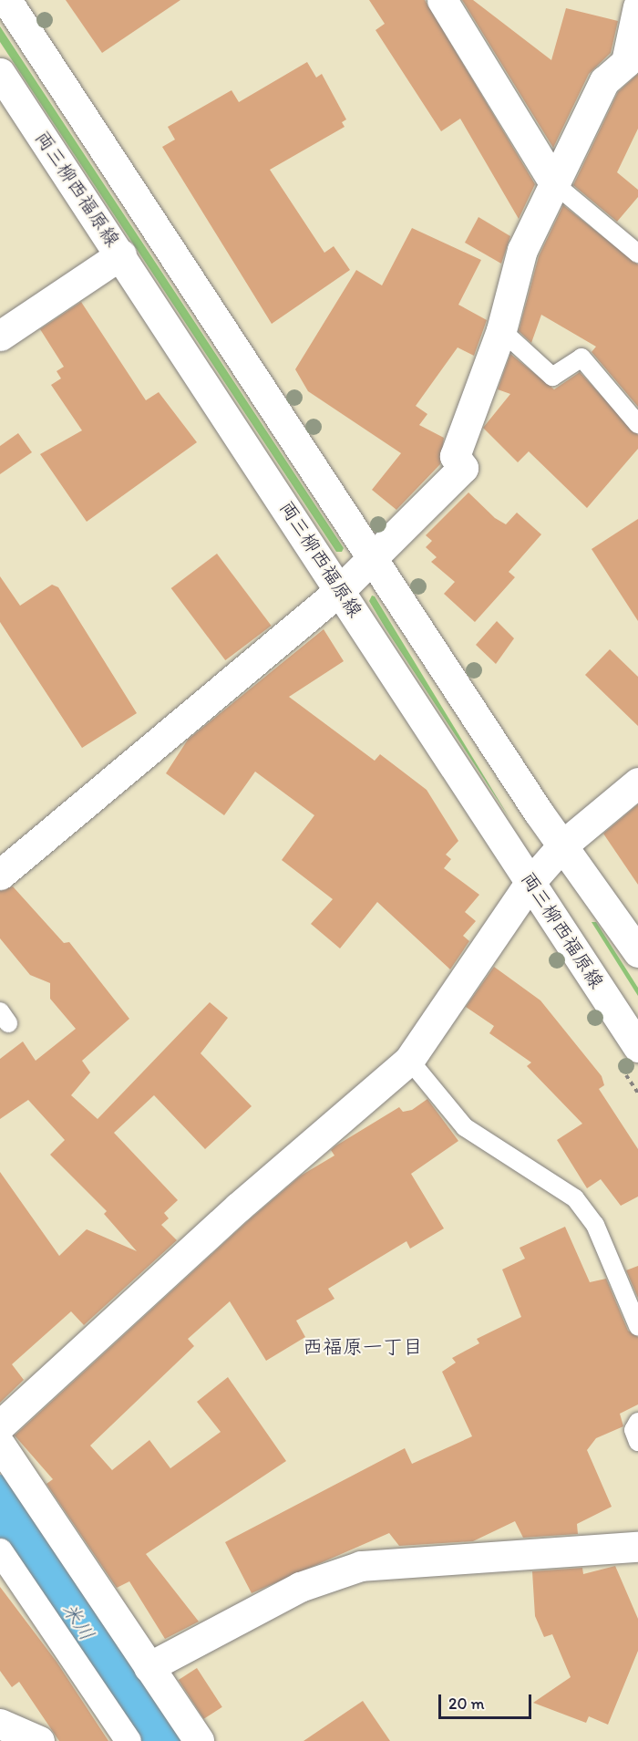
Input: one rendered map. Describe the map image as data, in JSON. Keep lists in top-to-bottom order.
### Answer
{
  "streets": {
    "street": ["両三柳西福原線"]
  },
  "districts": ["西福原一丁目"],
  "water": ["米川"],
  "scale_bar": "20 m"
}
